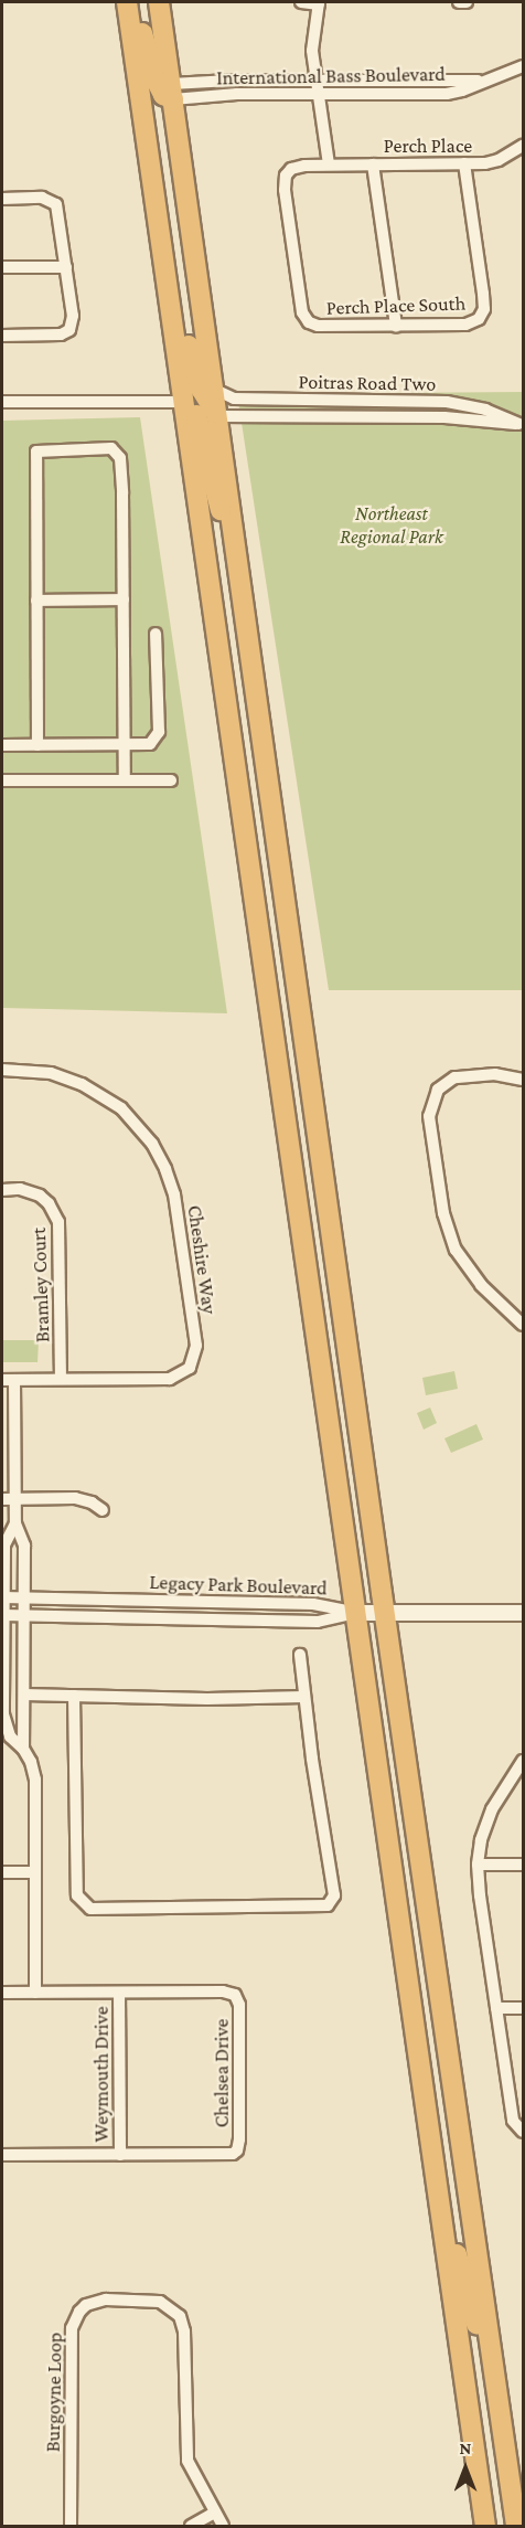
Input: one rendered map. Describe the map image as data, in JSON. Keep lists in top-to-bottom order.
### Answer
{
  "streets": {
    "street": [
      "International Bass Boulevard",
      "Perch Place",
      "Perch Place South",
      "Poitras Road Two",
      "Cheshire Way",
      "Bramley Court",
      "Legacy Park Boulevard",
      "Chelsea Drive",
      "Weymouth Drive",
      "Burgoyne Loop"
    ]
  },
  "crossings": [
    ["Perch Place", "Perch Place South"],
    ["Cheshire Way", "Bramley Court"],
    ["Chelsea Drive", "Weymouth Drive"]
  ],
  "parks": ["Northeast Regional Park"],
  "north": "top"
}
